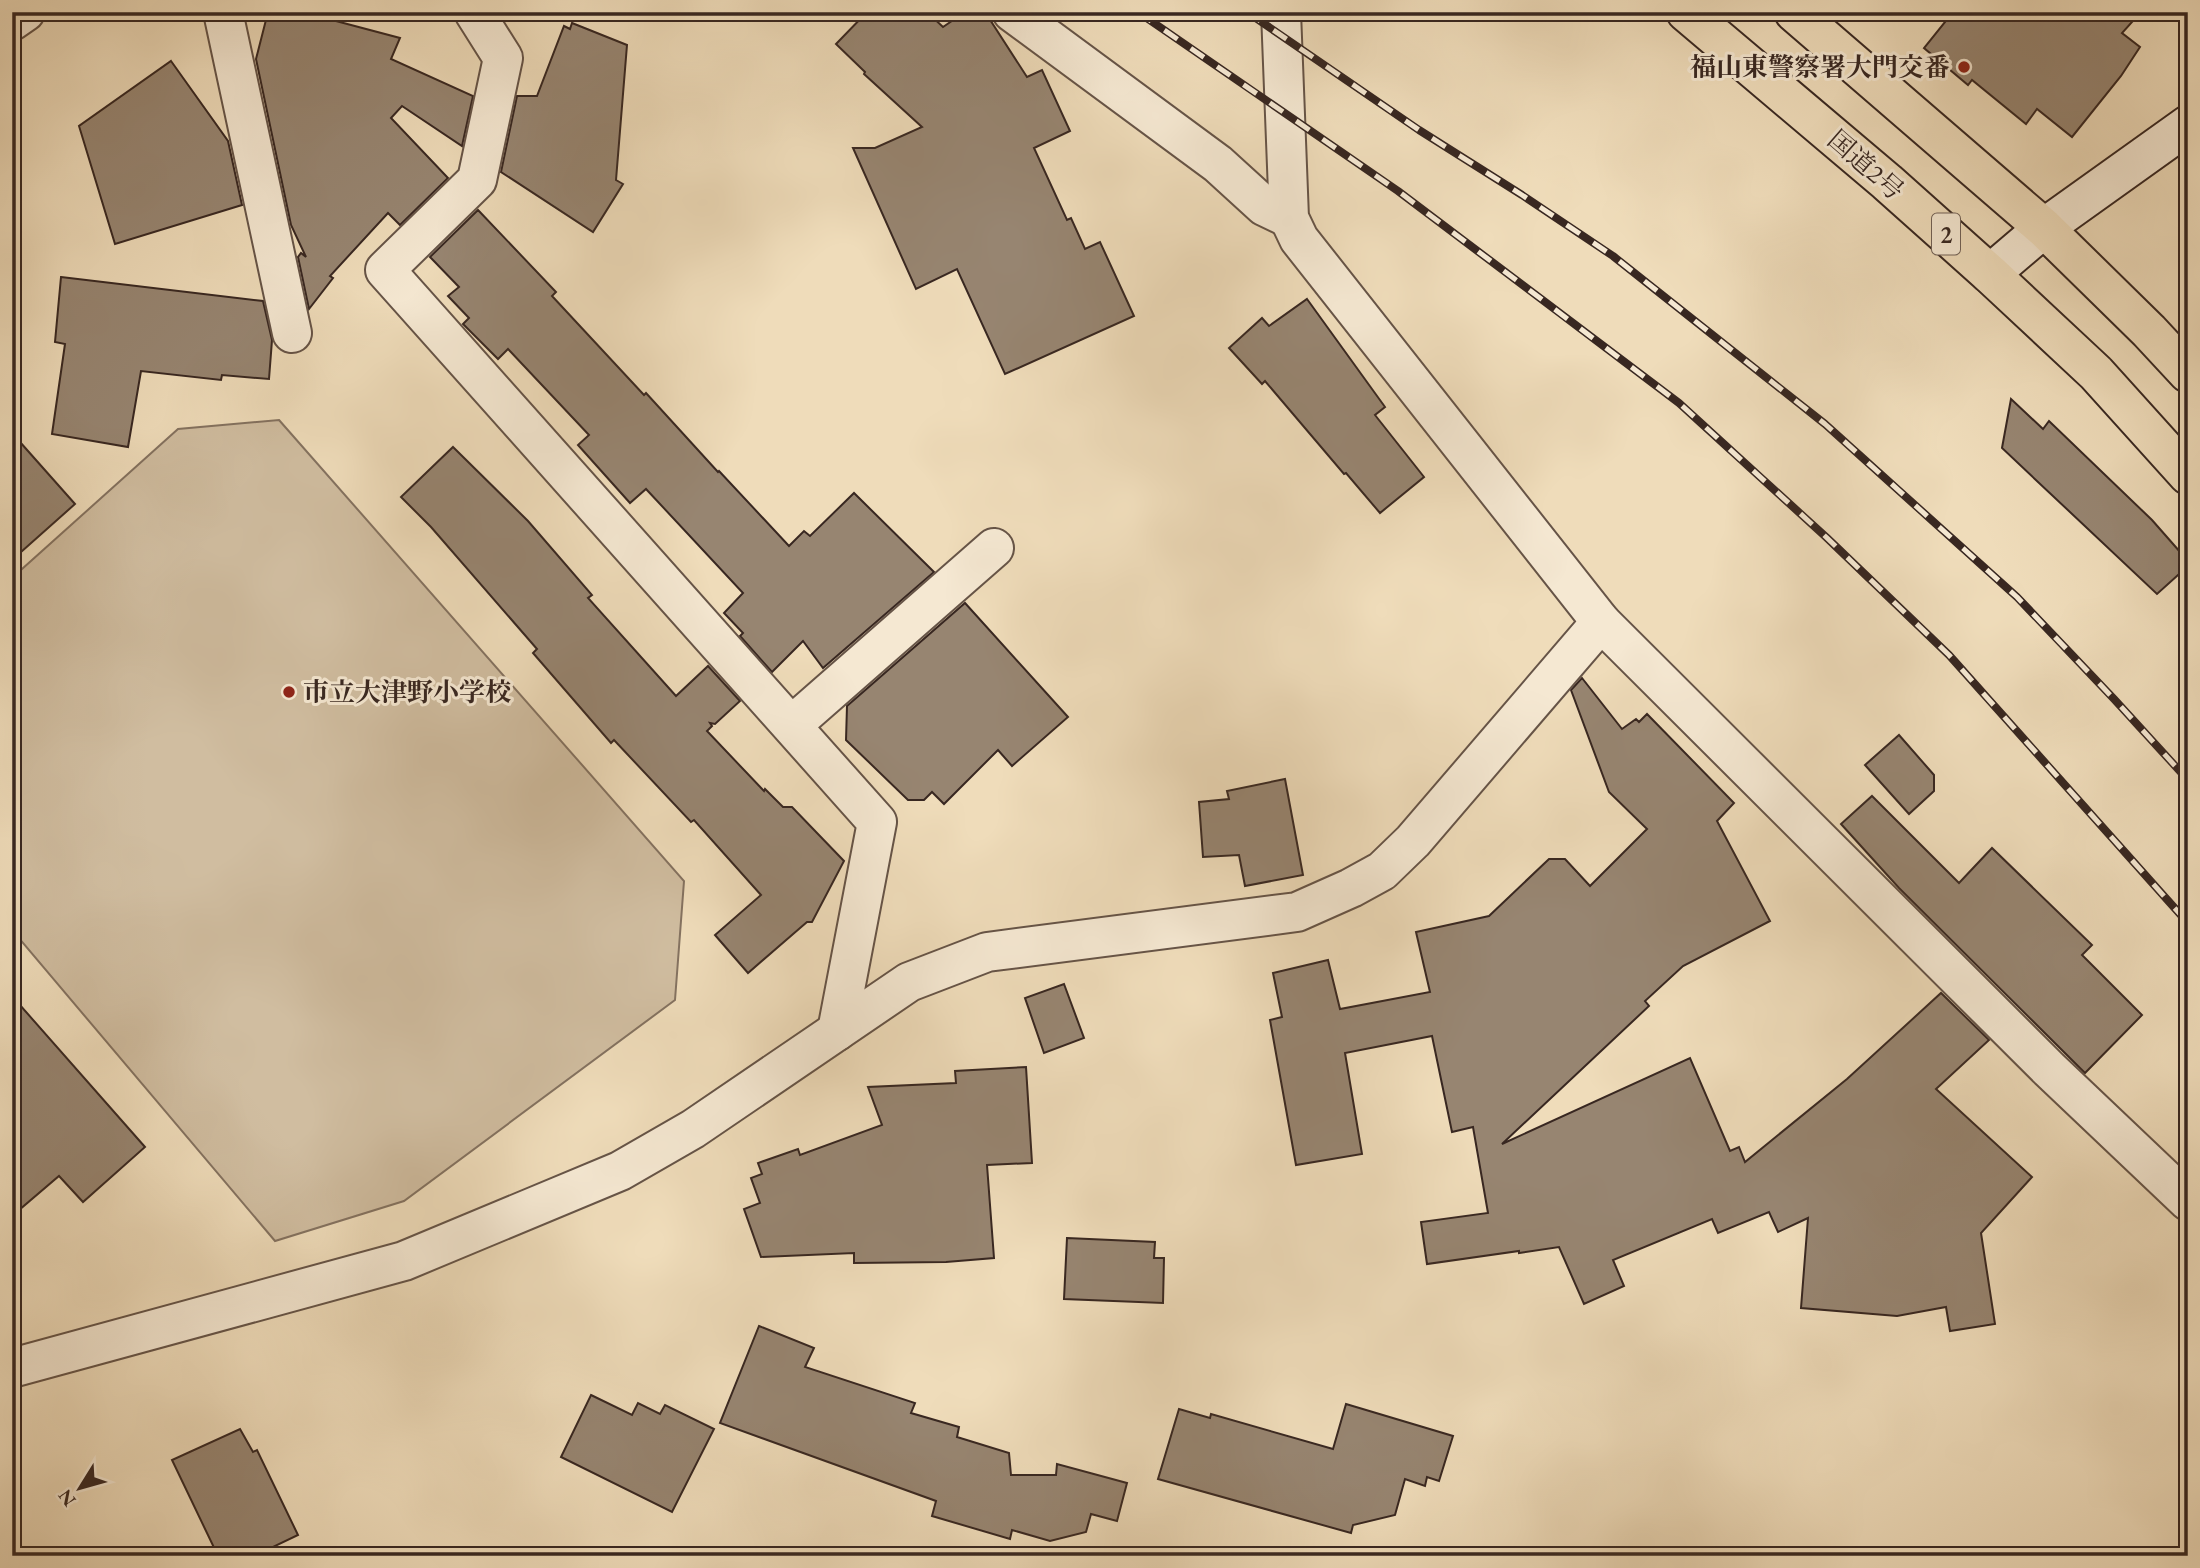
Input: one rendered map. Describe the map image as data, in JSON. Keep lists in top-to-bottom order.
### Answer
{
  "streets": {
    "highway": ["国道2号", "2"]
  },
  "places": ["福山東警察署大門交番", "市立大津野小学校"],
  "north": "bottom left"
}
